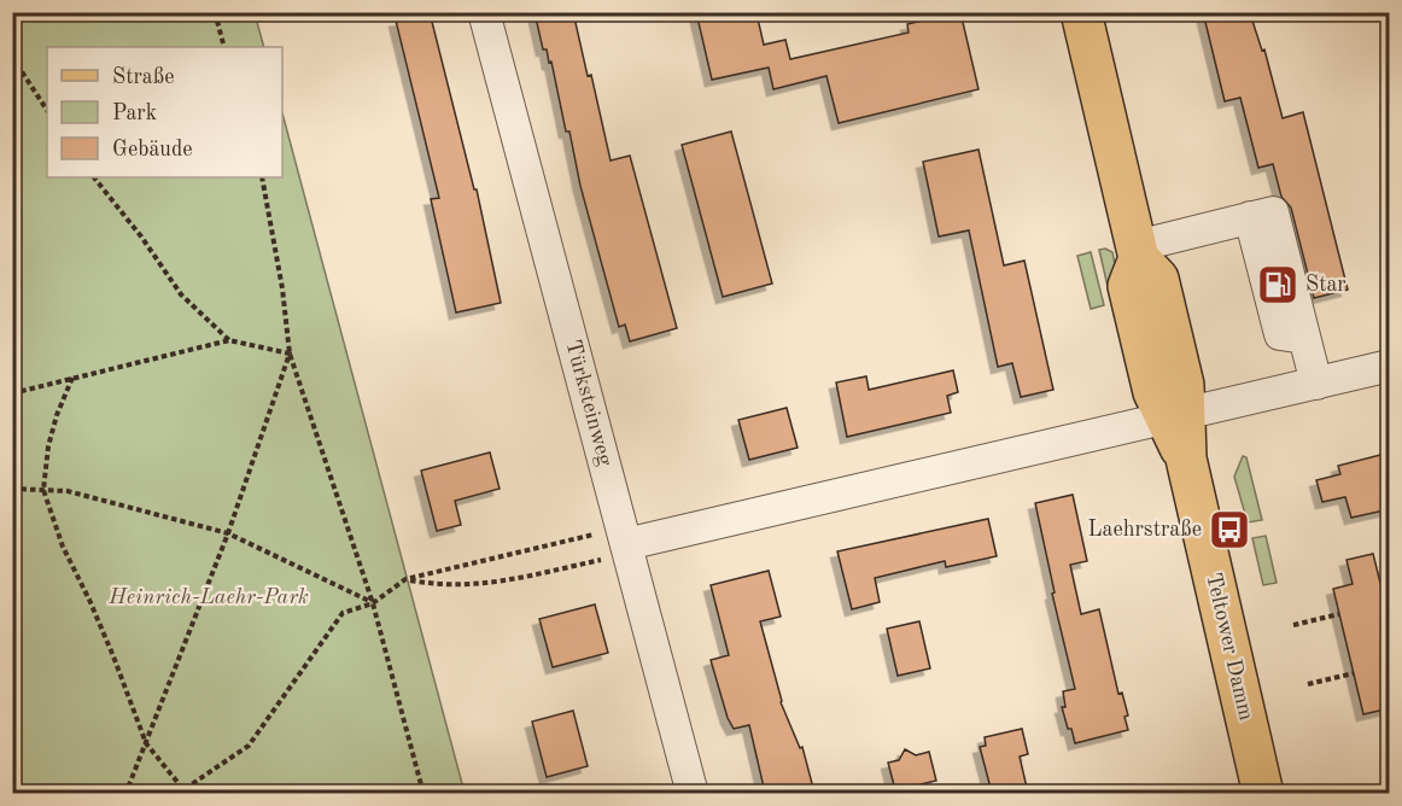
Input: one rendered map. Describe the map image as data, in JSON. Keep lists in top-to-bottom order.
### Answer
{
  "streets": {
    "main road": ["Teltower Damm"],
    "street": ["Türksteinweg"]
  },
  "parks": ["Heinrich-Laehr-Park"],
  "places": {
    "fuel station": ["Star"],
    "bus stop": ["Laehrstraße"]
  },
  "legend": ["Straße", "Park", "Gebäude"]
}
